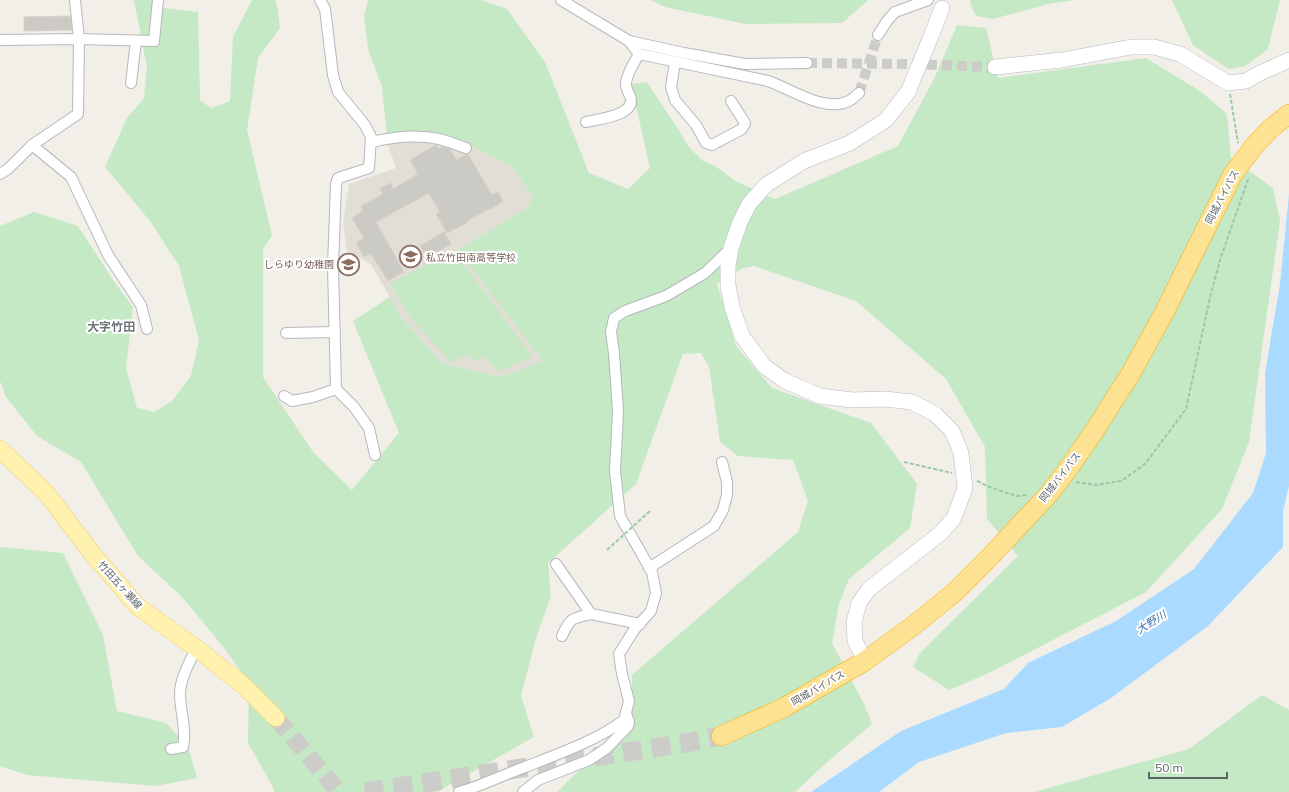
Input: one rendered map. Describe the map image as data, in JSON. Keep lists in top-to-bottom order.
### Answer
{
  "streets": {
    "highway": ["岡城バイパス"],
    "main road": ["竹田五ヶ瀬線"]
  },
  "districts": ["大字竹田"],
  "water": ["大野川"],
  "places": {
    "school or university": ["私立竹田南高等学校", "しらゆり幼稚園"]
  },
  "scale_bar": "50 m"
}
